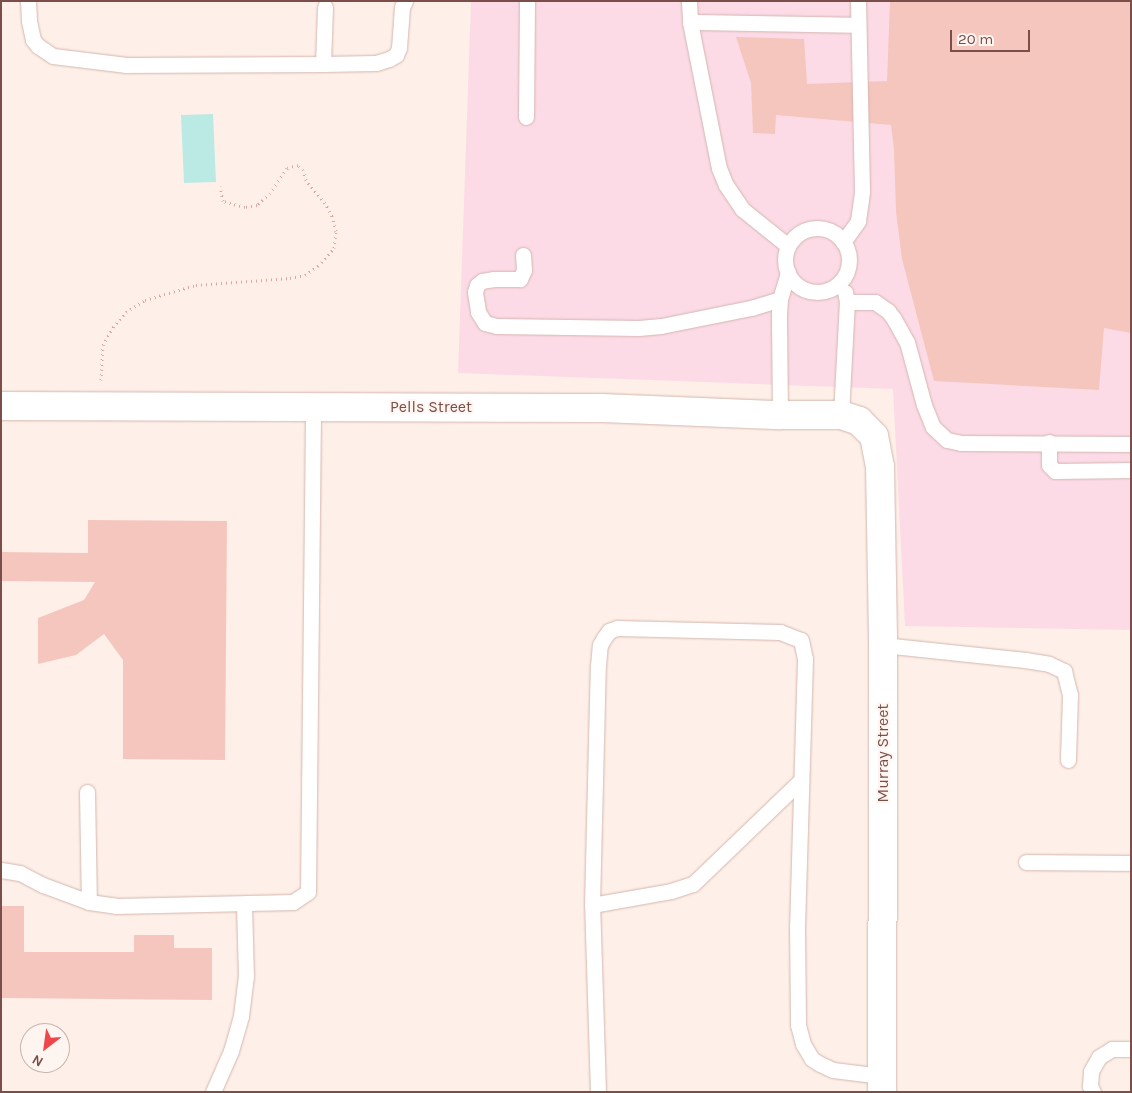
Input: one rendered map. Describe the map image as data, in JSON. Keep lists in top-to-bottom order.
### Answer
{
  "streets": {
    "street": ["Pells Street", "Murray Street"]
  },
  "crossings": [
    ["Pells Street", "Murray Street"]
  ],
  "scale_bar": "20 m",
  "north": "bottom left"
}
